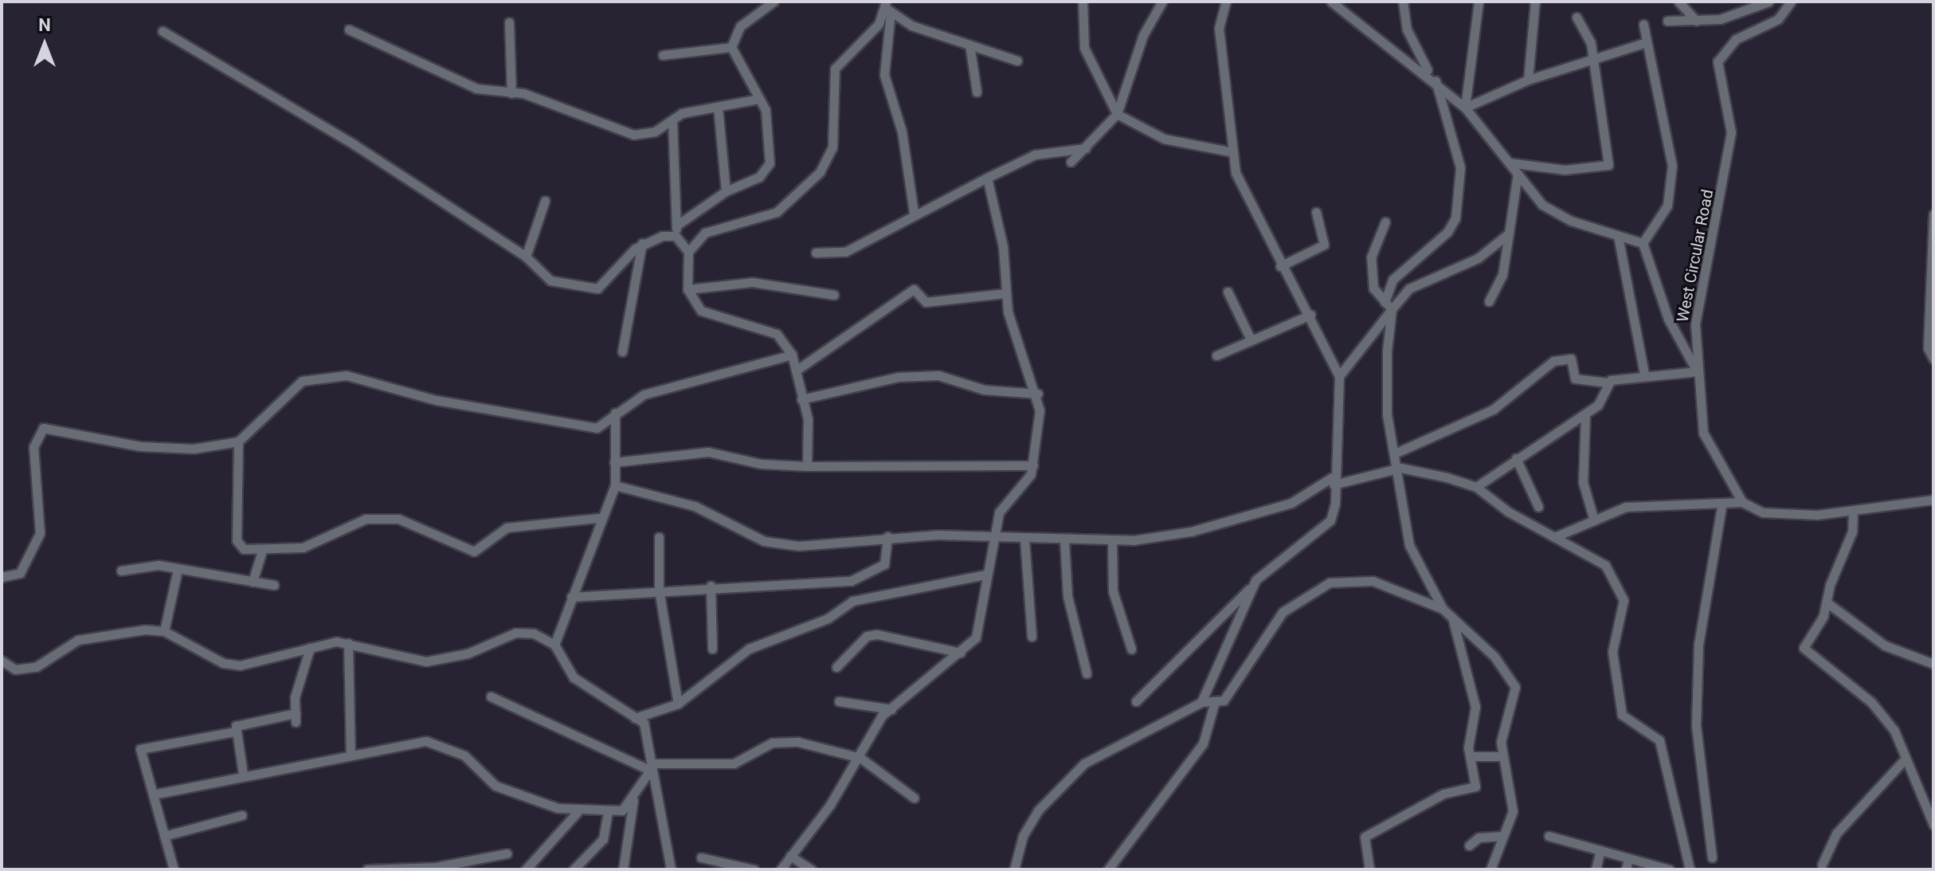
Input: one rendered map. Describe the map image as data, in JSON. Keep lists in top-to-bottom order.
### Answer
{
  "streets": {
    "street": ["West Circular Road"]
  },
  "north": "top"
}
